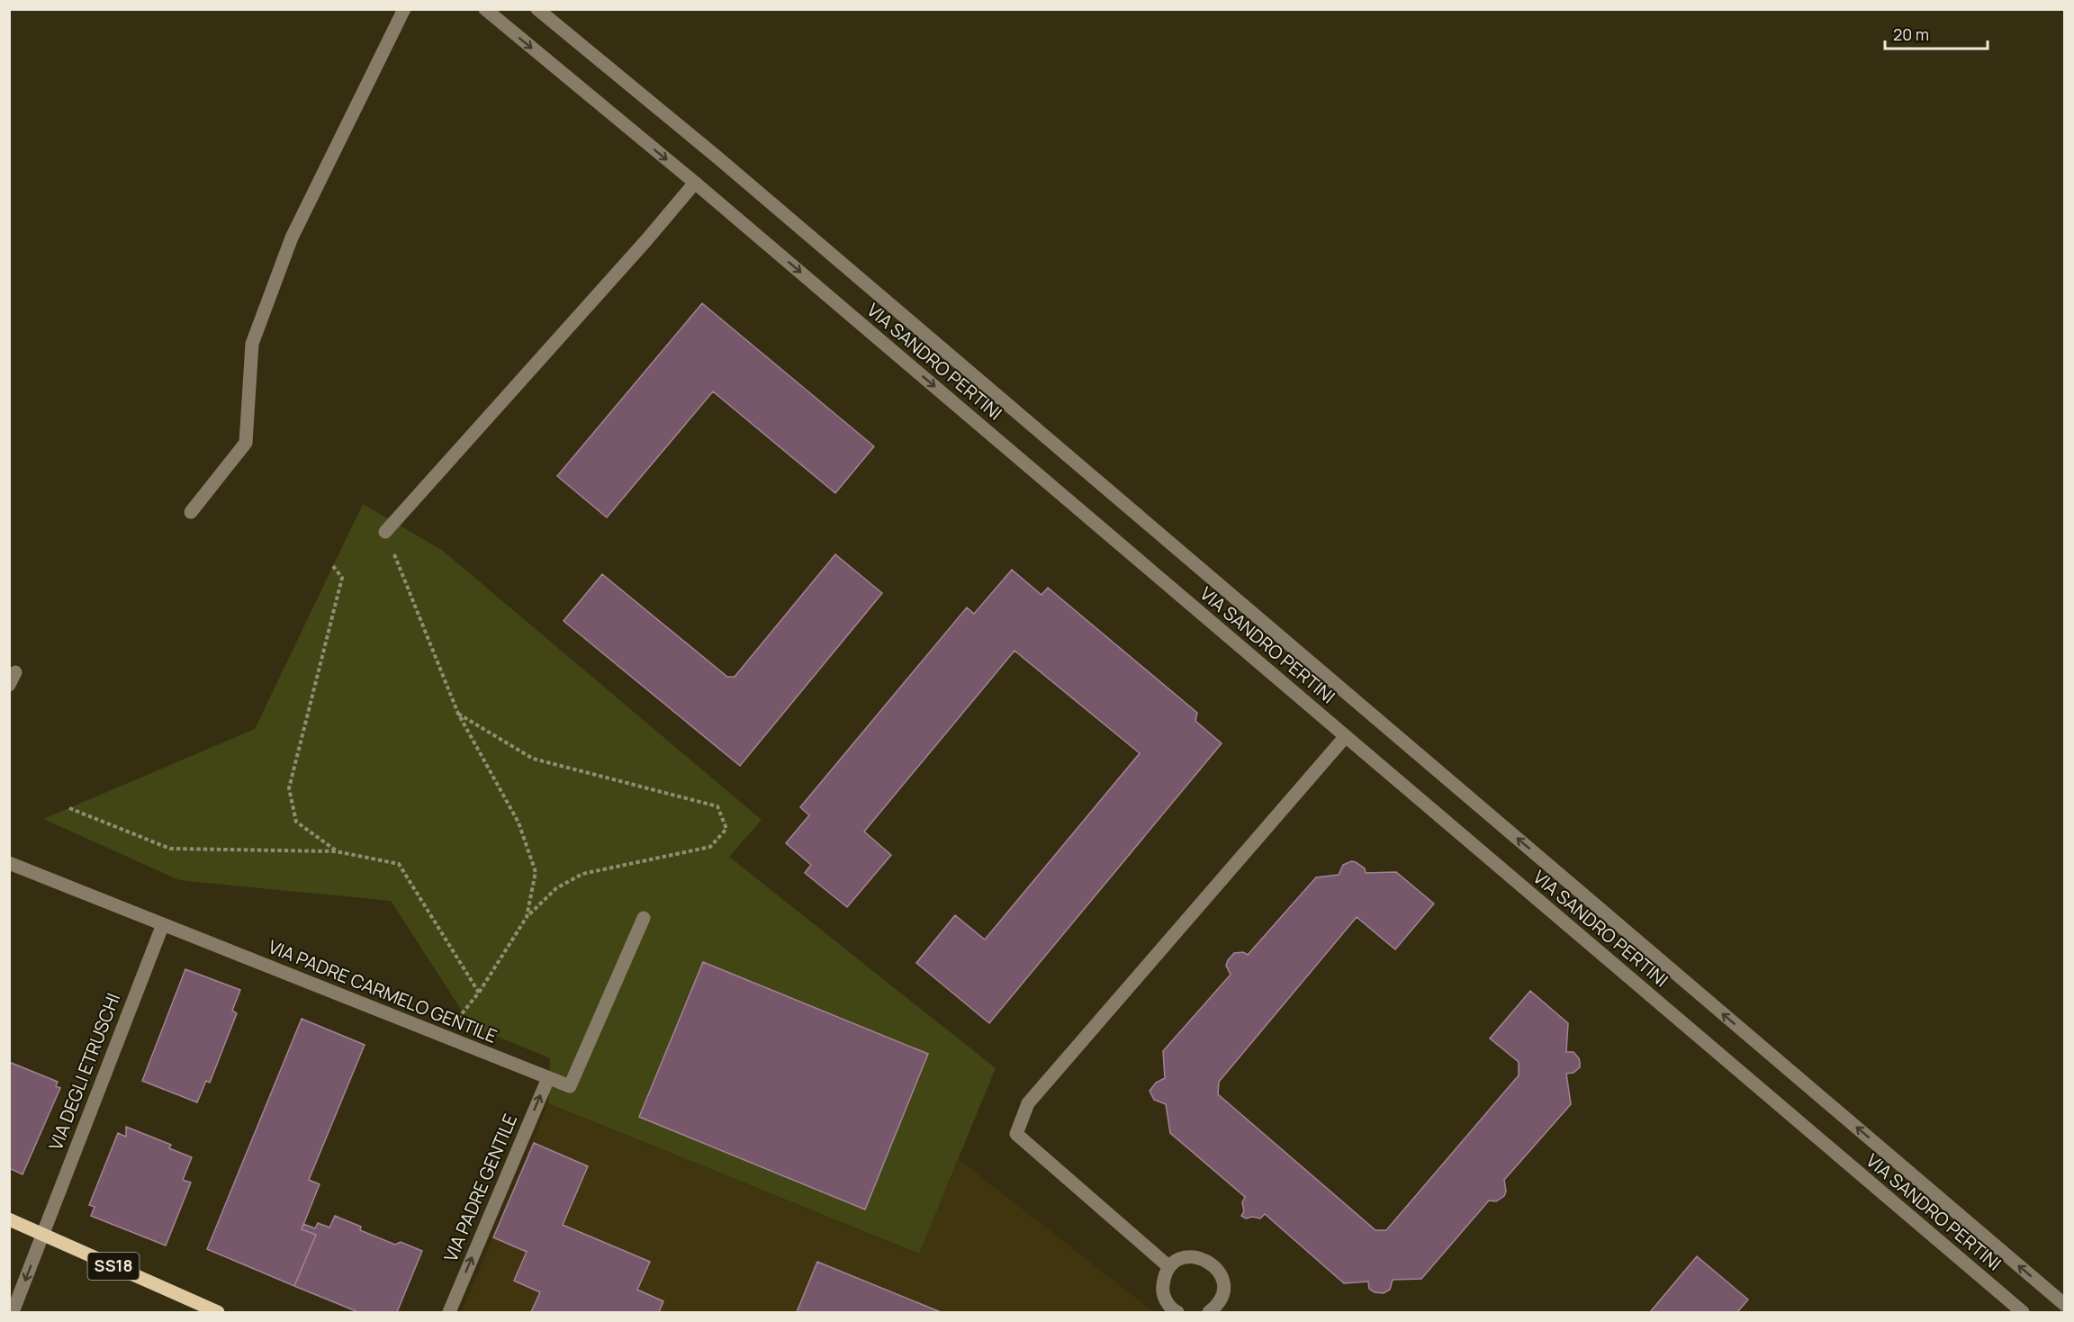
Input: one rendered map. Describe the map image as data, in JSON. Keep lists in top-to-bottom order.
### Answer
{
  "streets": {
    "main road": ["SS18"],
    "street": [
      "VIA SANDRO PERTINI",
      "VIA PADRE CARMELO GENTILE",
      "VIA DEGLI ETRUSCHI",
      "VIA PADRE GENTILE"
    ]
  },
  "crossings": [
    ["VIA PADRE CARMELO GENTILE", "VIA DEGLI ETRUSCHI"],
    ["VIA PADRE CARMELO GENTILE", "VIA PADRE GENTILE"],
    ["VIA DEGLI ETRUSCHI", "SS18"]
  ],
  "one_way": ["VIA PADRE GENTILE"],
  "scale_bar": "20 m"
}
